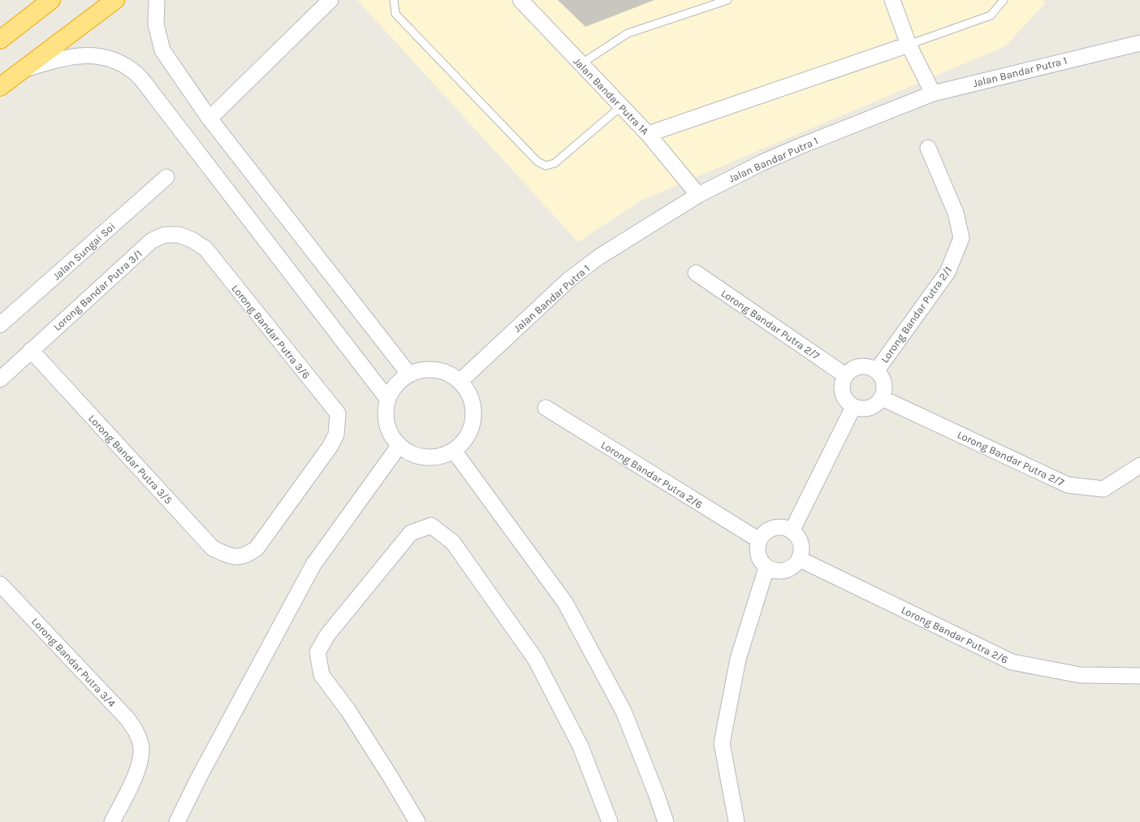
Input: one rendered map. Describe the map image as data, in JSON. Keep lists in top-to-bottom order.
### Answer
{
  "streets": {
    "street": [
      "Jalan Bandar Putra 1",
      "Jalan Bandar Putra 1A",
      "Jalan Sungai Soi",
      "Lorong Bandar Putra 3/1",
      "Lorong Bandar Putra 2/1",
      "Lorong Bandar Putra 2/7",
      "Lorong Bandar Putra 3/6",
      "Lorong Bandar Putra 3/5",
      "Lorong Bandar Putra 2/6",
      "Lorong Bandar Putra 3/4"
    ]
  },
  "crossings": [
    ["Jalan Bandar Putra 1", "Jalan Bandar Putra 1A"],
    ["Lorong Bandar Putra 3/1", "Lorong Bandar Putra 3/6"],
    ["Lorong Bandar Putra 3/1", "Lorong Bandar Putra 3/5"],
    ["Lorong Bandar Putra 2/1", "Lorong Bandar Putra 2/7"],
    ["Lorong Bandar Putra 3/6", "Lorong Bandar Putra 3/5"]
  ]
}
